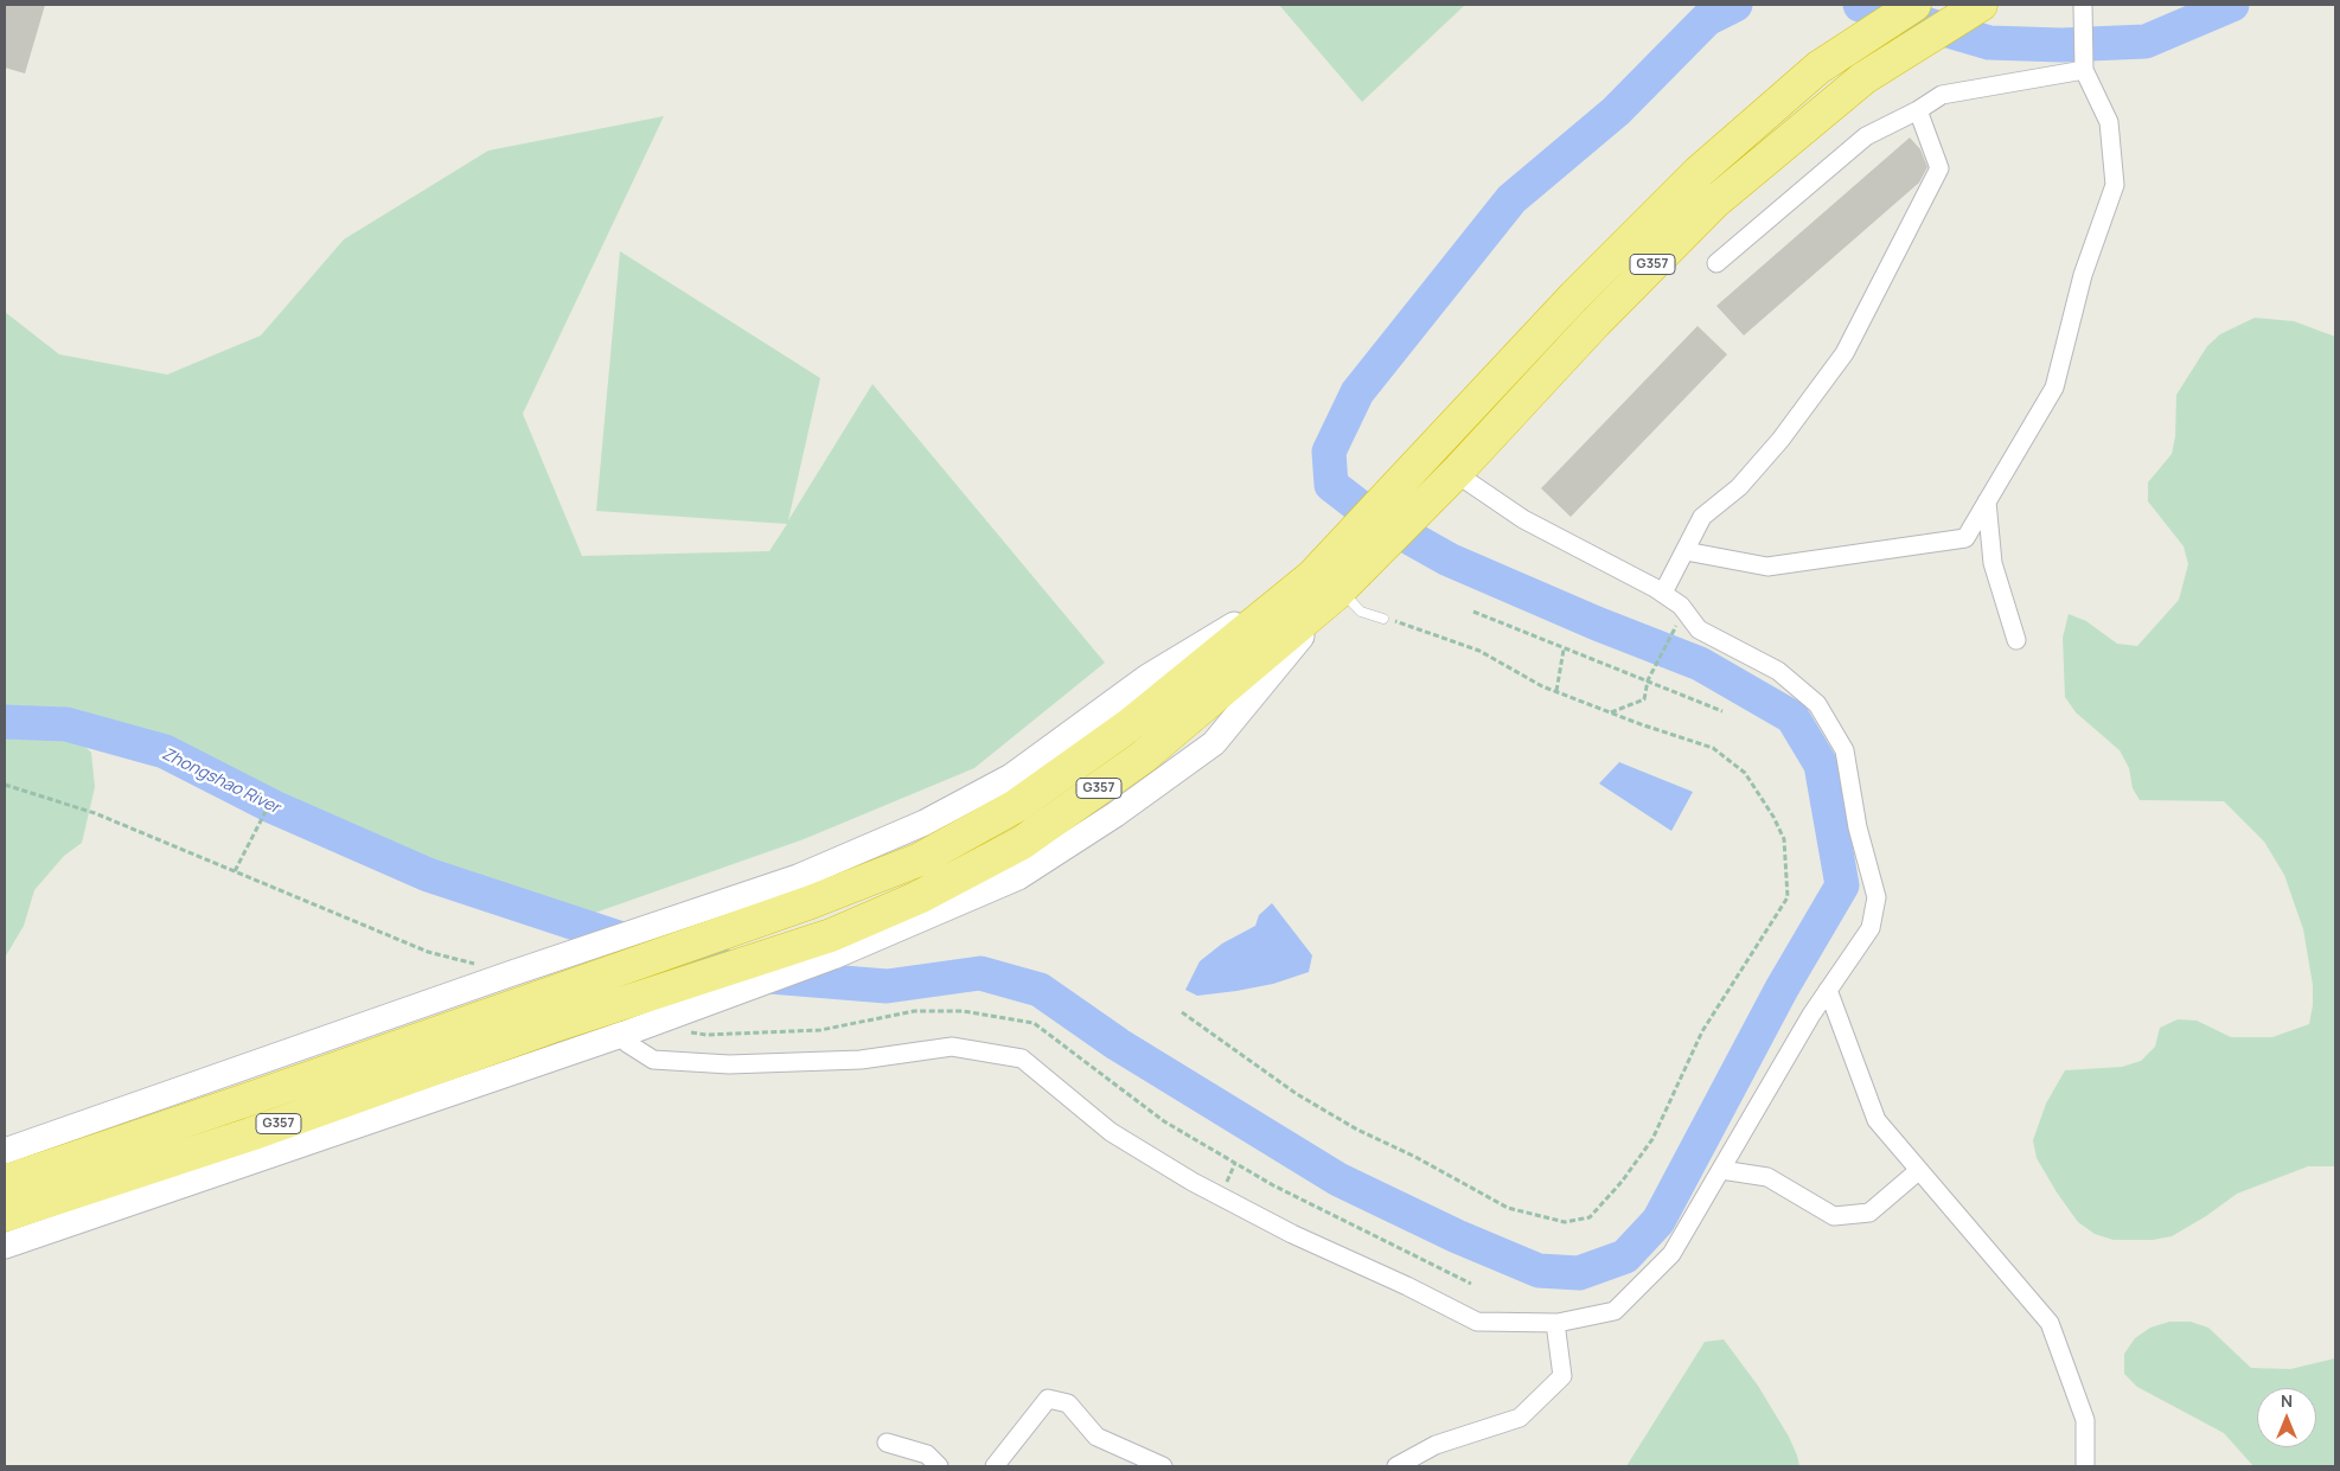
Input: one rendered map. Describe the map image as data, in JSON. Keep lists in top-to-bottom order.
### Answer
{
  "streets": {
    "highway": ["G357"]
  },
  "water": ["Zhongshao River"],
  "north": "top"
}
